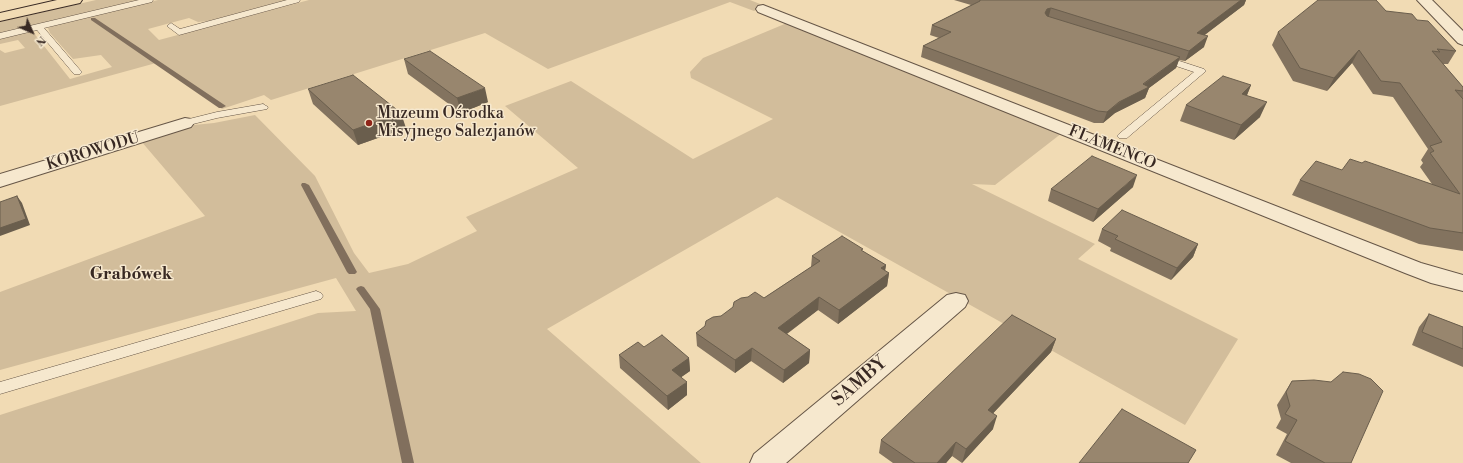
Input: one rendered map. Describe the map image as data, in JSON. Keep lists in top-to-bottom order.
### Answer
{
  "streets": {
    "street": ["FLAMENCO", "KOROWODU", "SAMBY"]
  },
  "districts": ["Grabówek"],
  "places": ["Muzeum Ośrodka Misyjnego Salezjanów"],
  "north": "bottom right"
}
